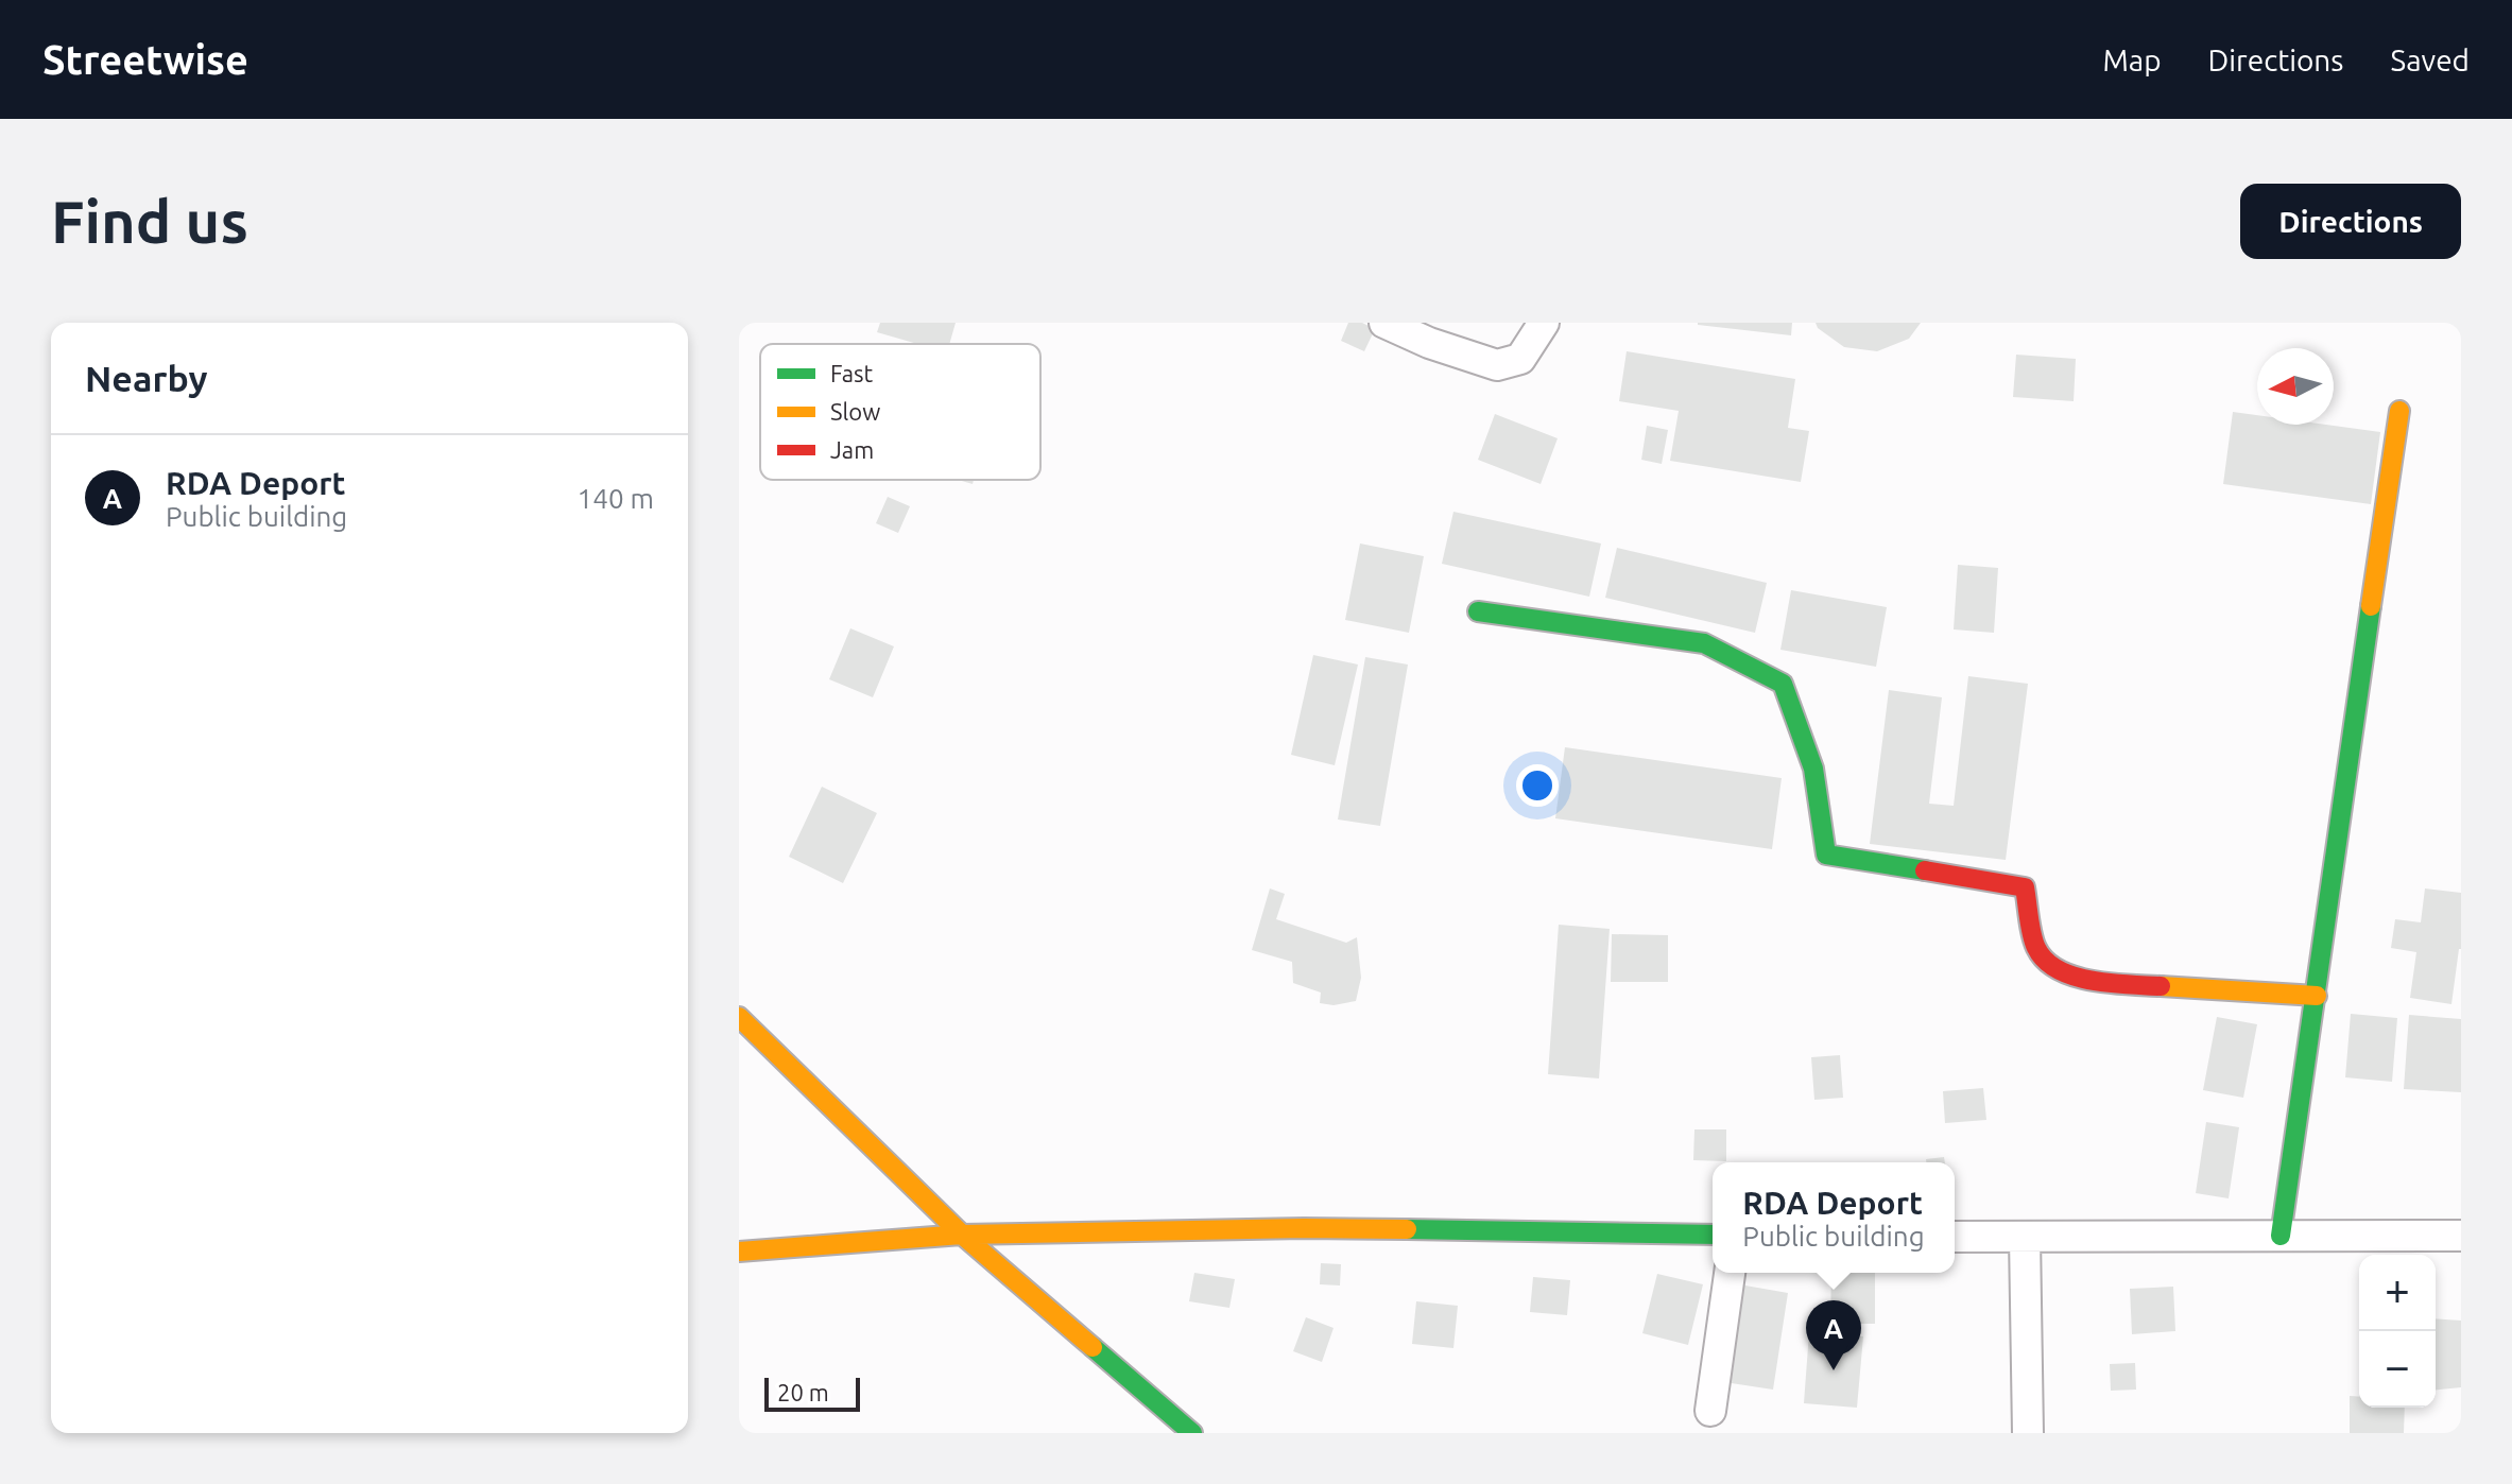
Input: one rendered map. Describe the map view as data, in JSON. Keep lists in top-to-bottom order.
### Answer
{
  "legend": ["Fast", "Slow", "Jam"],
  "scale_bar": "20 m",
  "north": "left",
  "page": {
    "header": "Streetwise",
    "nav": ["Map", "Directions", "Saved"],
    "buttons": "Directions",
    "title": "Find us",
    "heading": "Nearby",
    "list": [
      {
        "mark": "A",
        "name": "RDA Deport",
        "note": "Public building",
        "value": "140 m"
      }
    ],
    "popup": ["RDA Deport", "Public building"],
    "map_buttons": ["+", "−"],
    "pins": "A",
    "scale": "20 m"
  }
}
